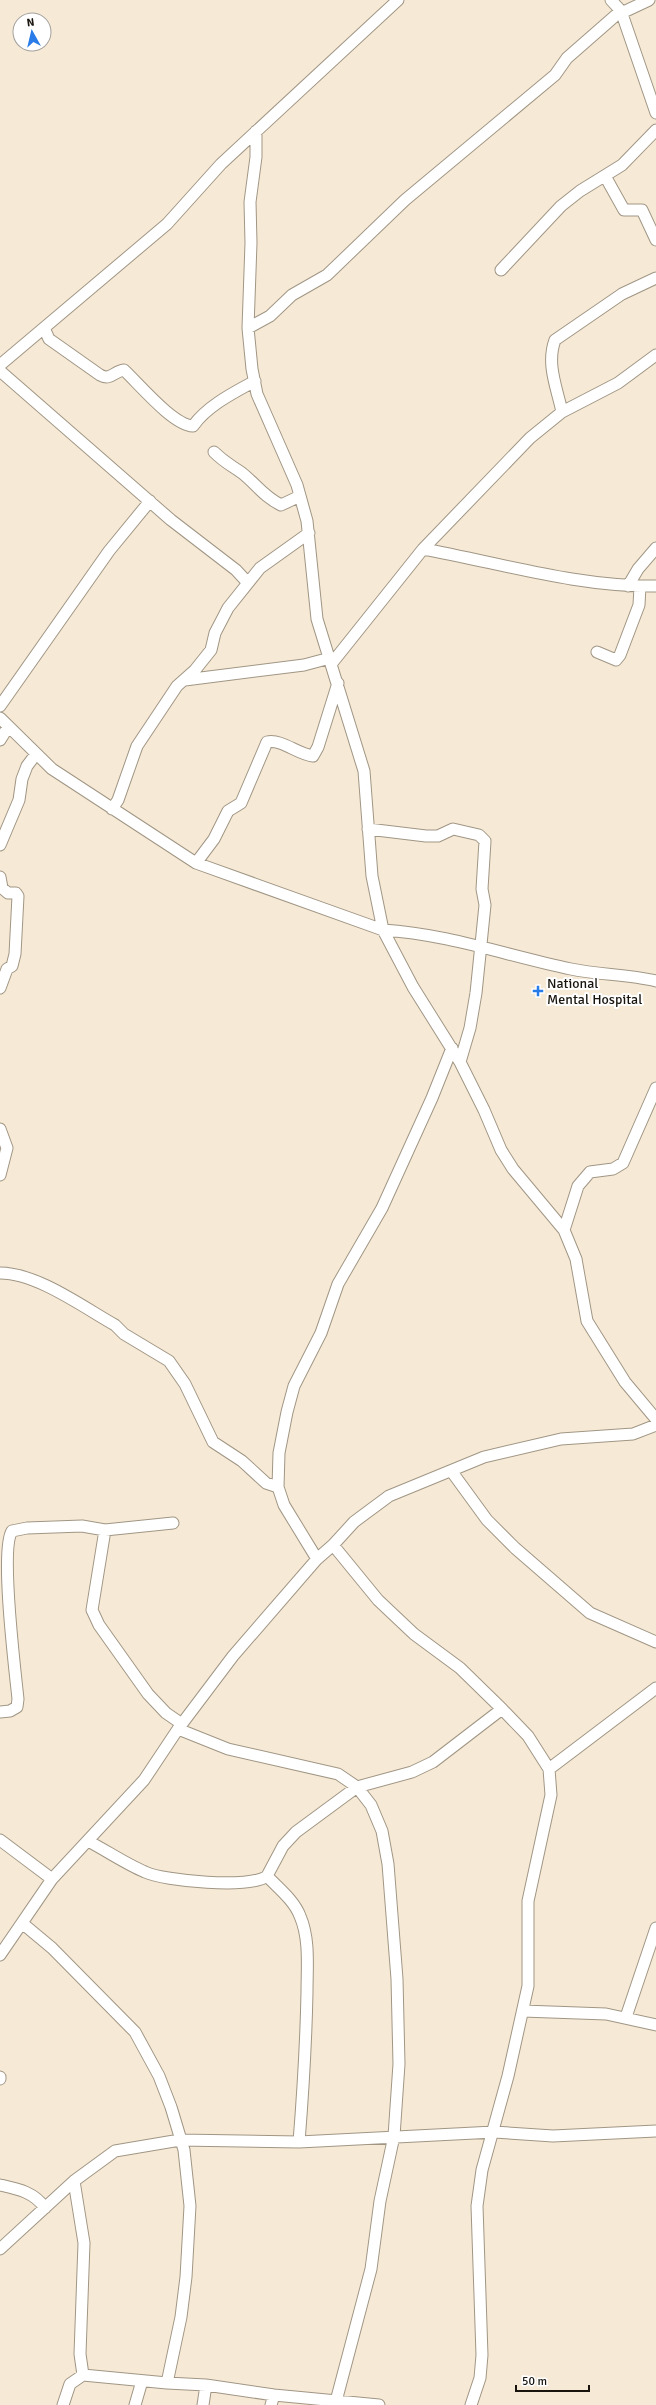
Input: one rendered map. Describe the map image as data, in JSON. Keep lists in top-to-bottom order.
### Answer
{
  "places": {
    "health": ["National Mental Hospital"]
  },
  "scale_bar": "50 m",
  "north": "top"
}
